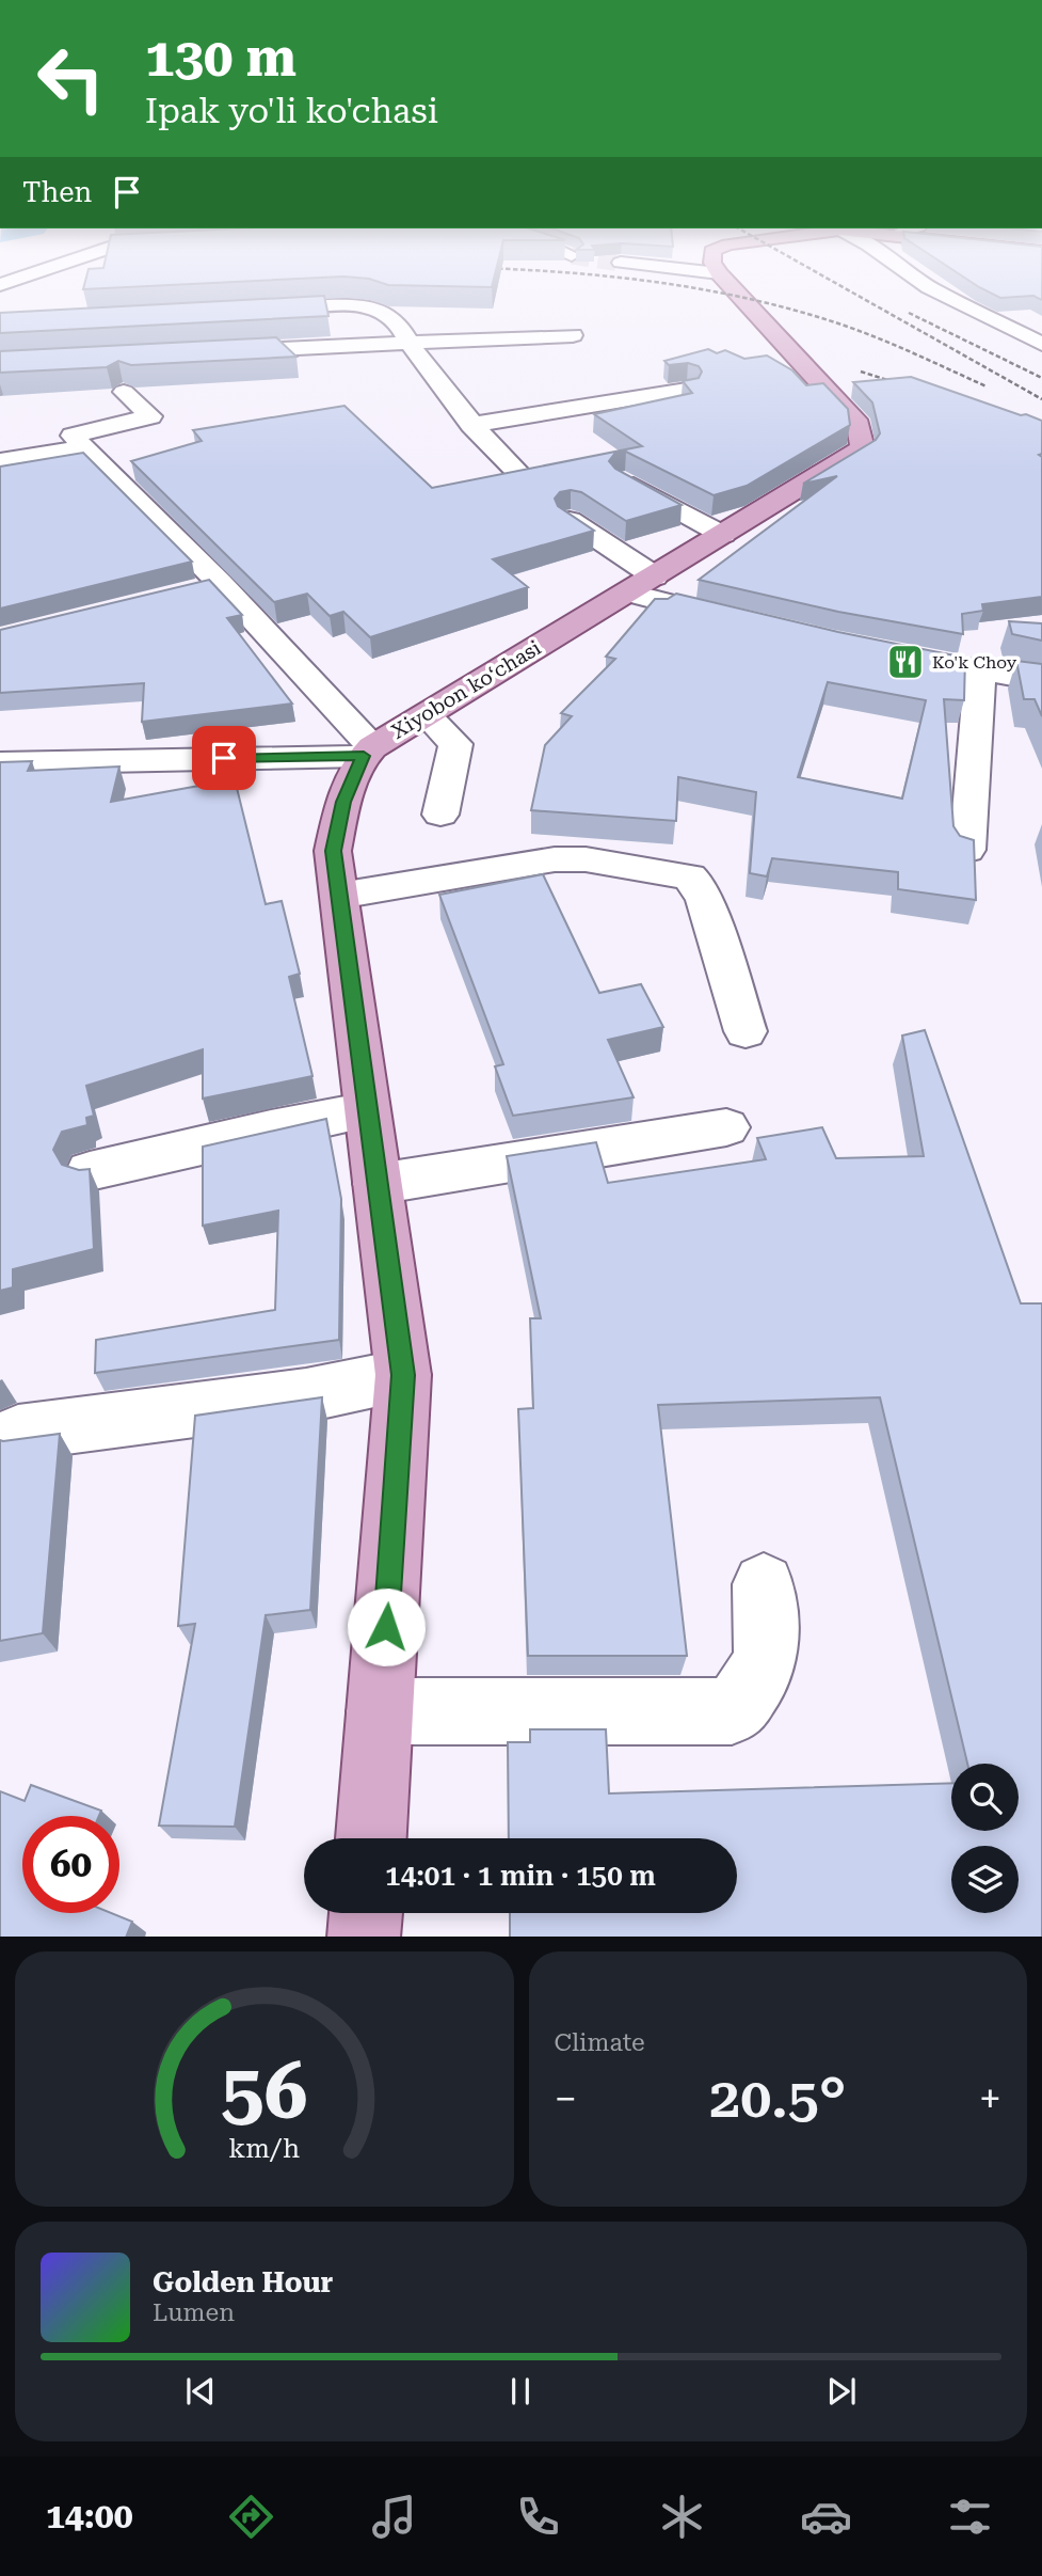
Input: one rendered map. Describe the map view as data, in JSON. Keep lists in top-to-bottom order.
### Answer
{
  "streets": {
    "main road": ["Xiyobon koʻchasi"]
  },
  "places": {
    "restaurant": ["Ko'k Choy"]
  },
  "page": {
    "turn": ["130 m", "Ipak yo'li ko'chasi"],
    "then": "Then",
    "limit": "60",
    "trip": "14:01 · 1 min · 150 m",
    "tile": "Climate",
    "heat": ["−", "20.5°", "+"],
    "song": ["Golden Hour", "Lumen"],
    "tabs": "14:00",
    "gauge": ["56", "km/h"]
  }
}
